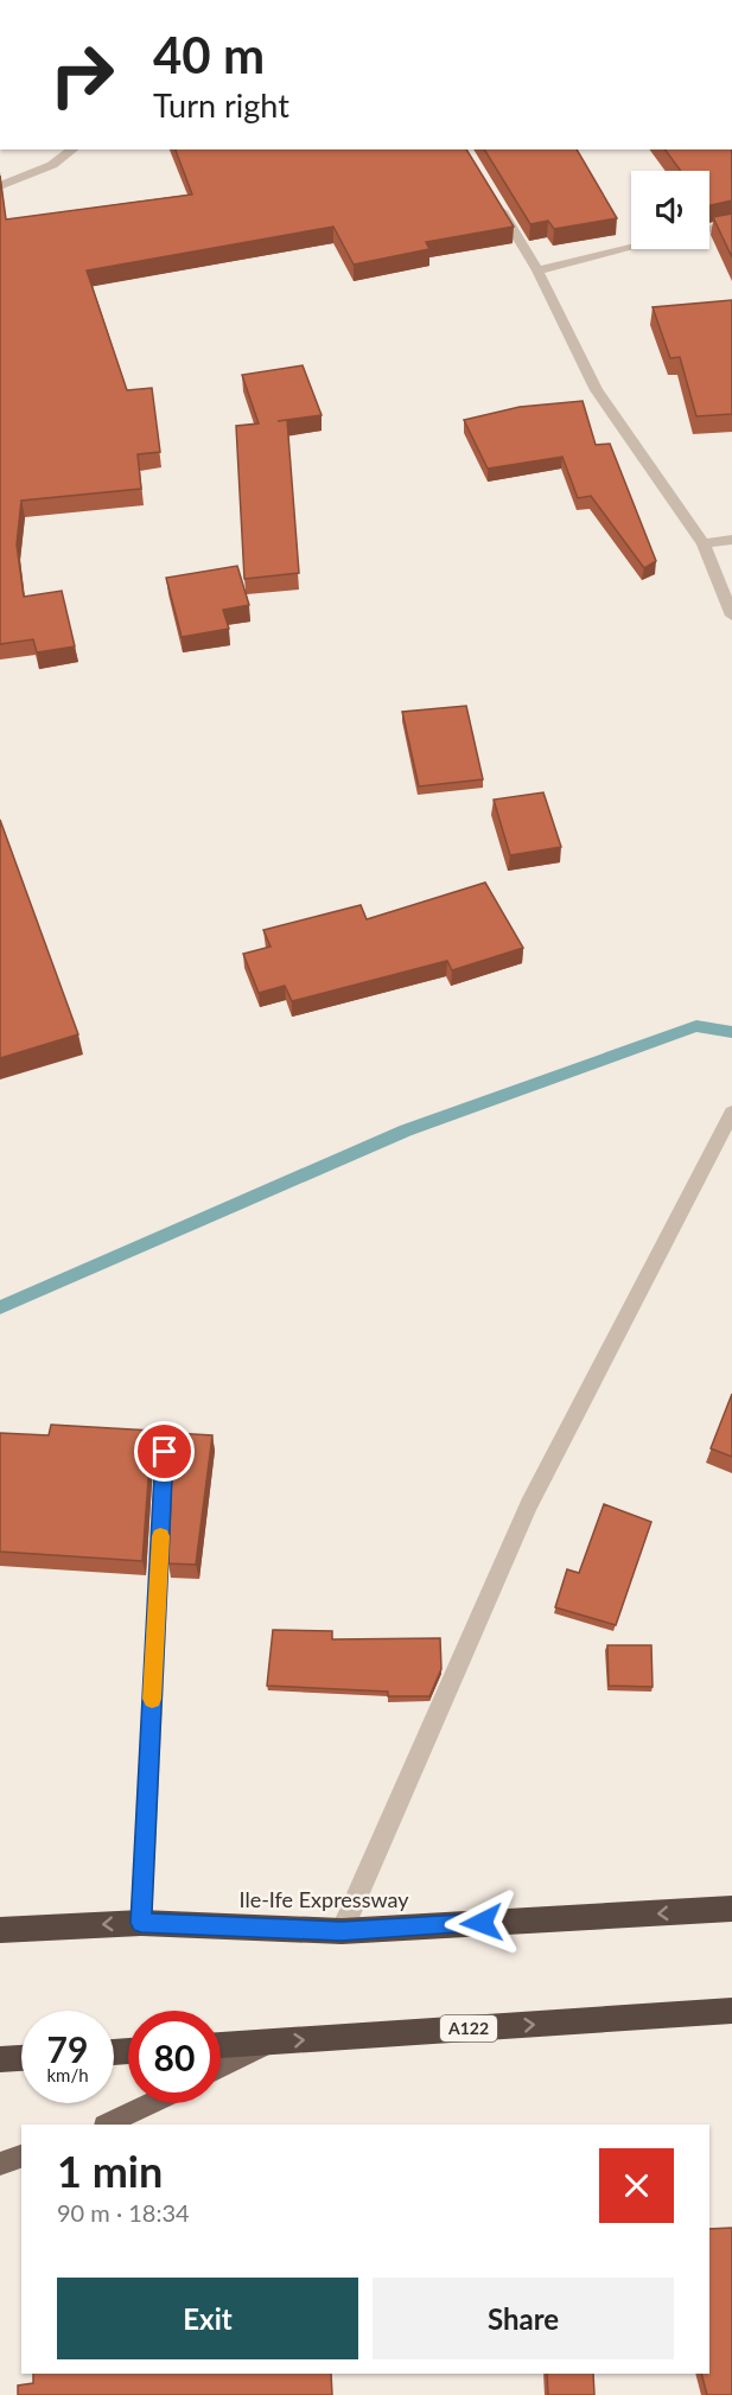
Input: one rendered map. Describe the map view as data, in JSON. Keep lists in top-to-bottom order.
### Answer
{
  "streets": {
    "highway": ["Ile-Ife Expressway", "A122"]
  },
  "page": {
    "turn": ["40 m", "Turn right"],
    "speed": "79 km/h",
    "limit": "80",
    "heading": ["1 min", "90 m · 18:34"],
    "buttons": ["Exit", "Share"]
  }
}
